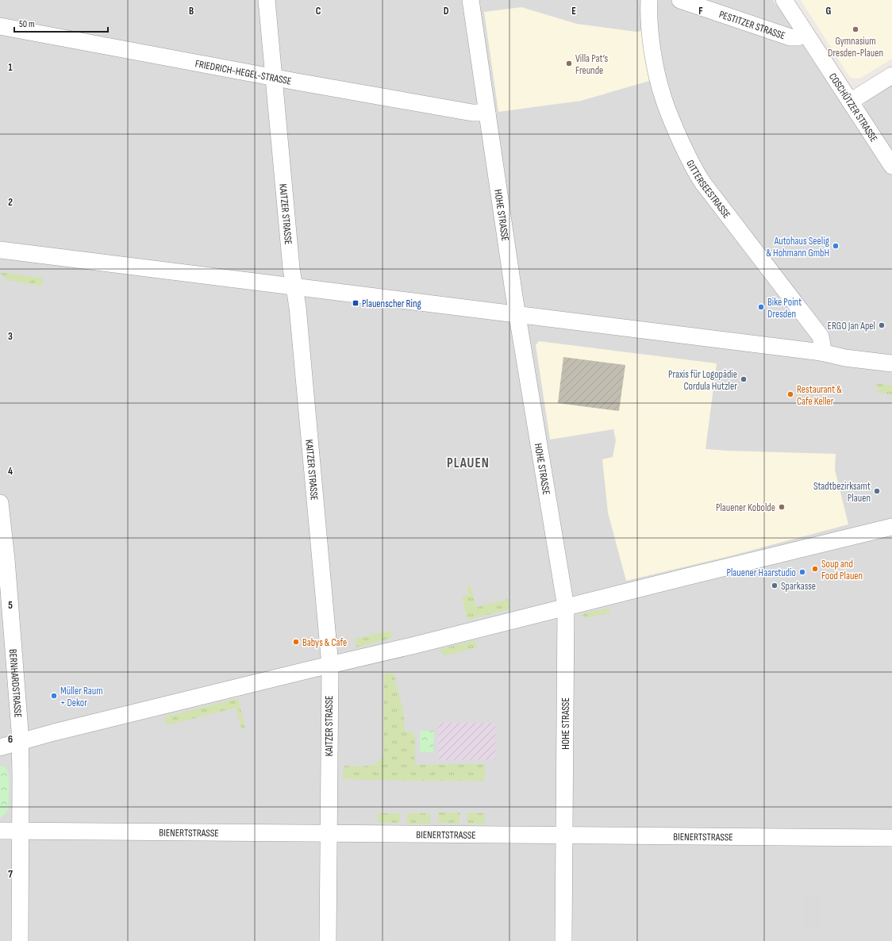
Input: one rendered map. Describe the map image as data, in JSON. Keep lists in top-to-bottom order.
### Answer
{
  "streets": {
    "street": [
      "PESTITZER STRASSE",
      "FRIEDRICH-HEGEL-STRASSE",
      "COSCHÜTZER STRASSE",
      "GITTERSEESTRASSE",
      "KAITZER STRASSE",
      "HOHE STRASSE",
      "BERNHARDSTRASSE",
      "BIENERTSTRASSE"
    ]
  },
  "crossings": [
    ["PESTITZER STRASSE", "COSCHÜTZER STRASSE"],
    ["FRIEDRICH-HEGEL-STRASSE", "KAITZER STRASSE"],
    ["FRIEDRICH-HEGEL-STRASSE", "HOHE STRASSE"],
    ["KAITZER STRASSE", "BIENERTSTRASSE"],
    ["HOHE STRASSE", "BIENERTSTRASSE"],
    ["BERNHARDSTRASSE", "BIENERTSTRASSE"]
  ],
  "districts": ["PLAUEN"],
  "places": {
    "other": [
      "Gymnasium Dresden-Plauen",
      "Villa Pat‘s Freunde",
      "Autohaus Seelig & Hohmann GmbH",
      "Bike Point Dresden",
      "ERGO Jan Apel",
      "Praxis für Logopädie Cordula Hutzler",
      "Restaurant & Cafe Keller",
      "Stadtbezirksamt Plauen",
      "Plauener Kobolde",
      "Soup and Food Plauen",
      "Plauener Haarstudio",
      "Sparkasse",
      "Babys & Cafe",
      "Müller Raum + Dekor"
    ],
    "transit": ["Plauenscher Ring"]
  },
  "scale_bar": "50 m",
  "grid": {
    "columns": [
      "B",
      "C",
      "D",
      "E",
      "F",
      "G"
    ],
    "rows": [
      "1",
      "2",
      "3",
      "4",
      "5",
      "6",
      "7"
    ]
  }
}
